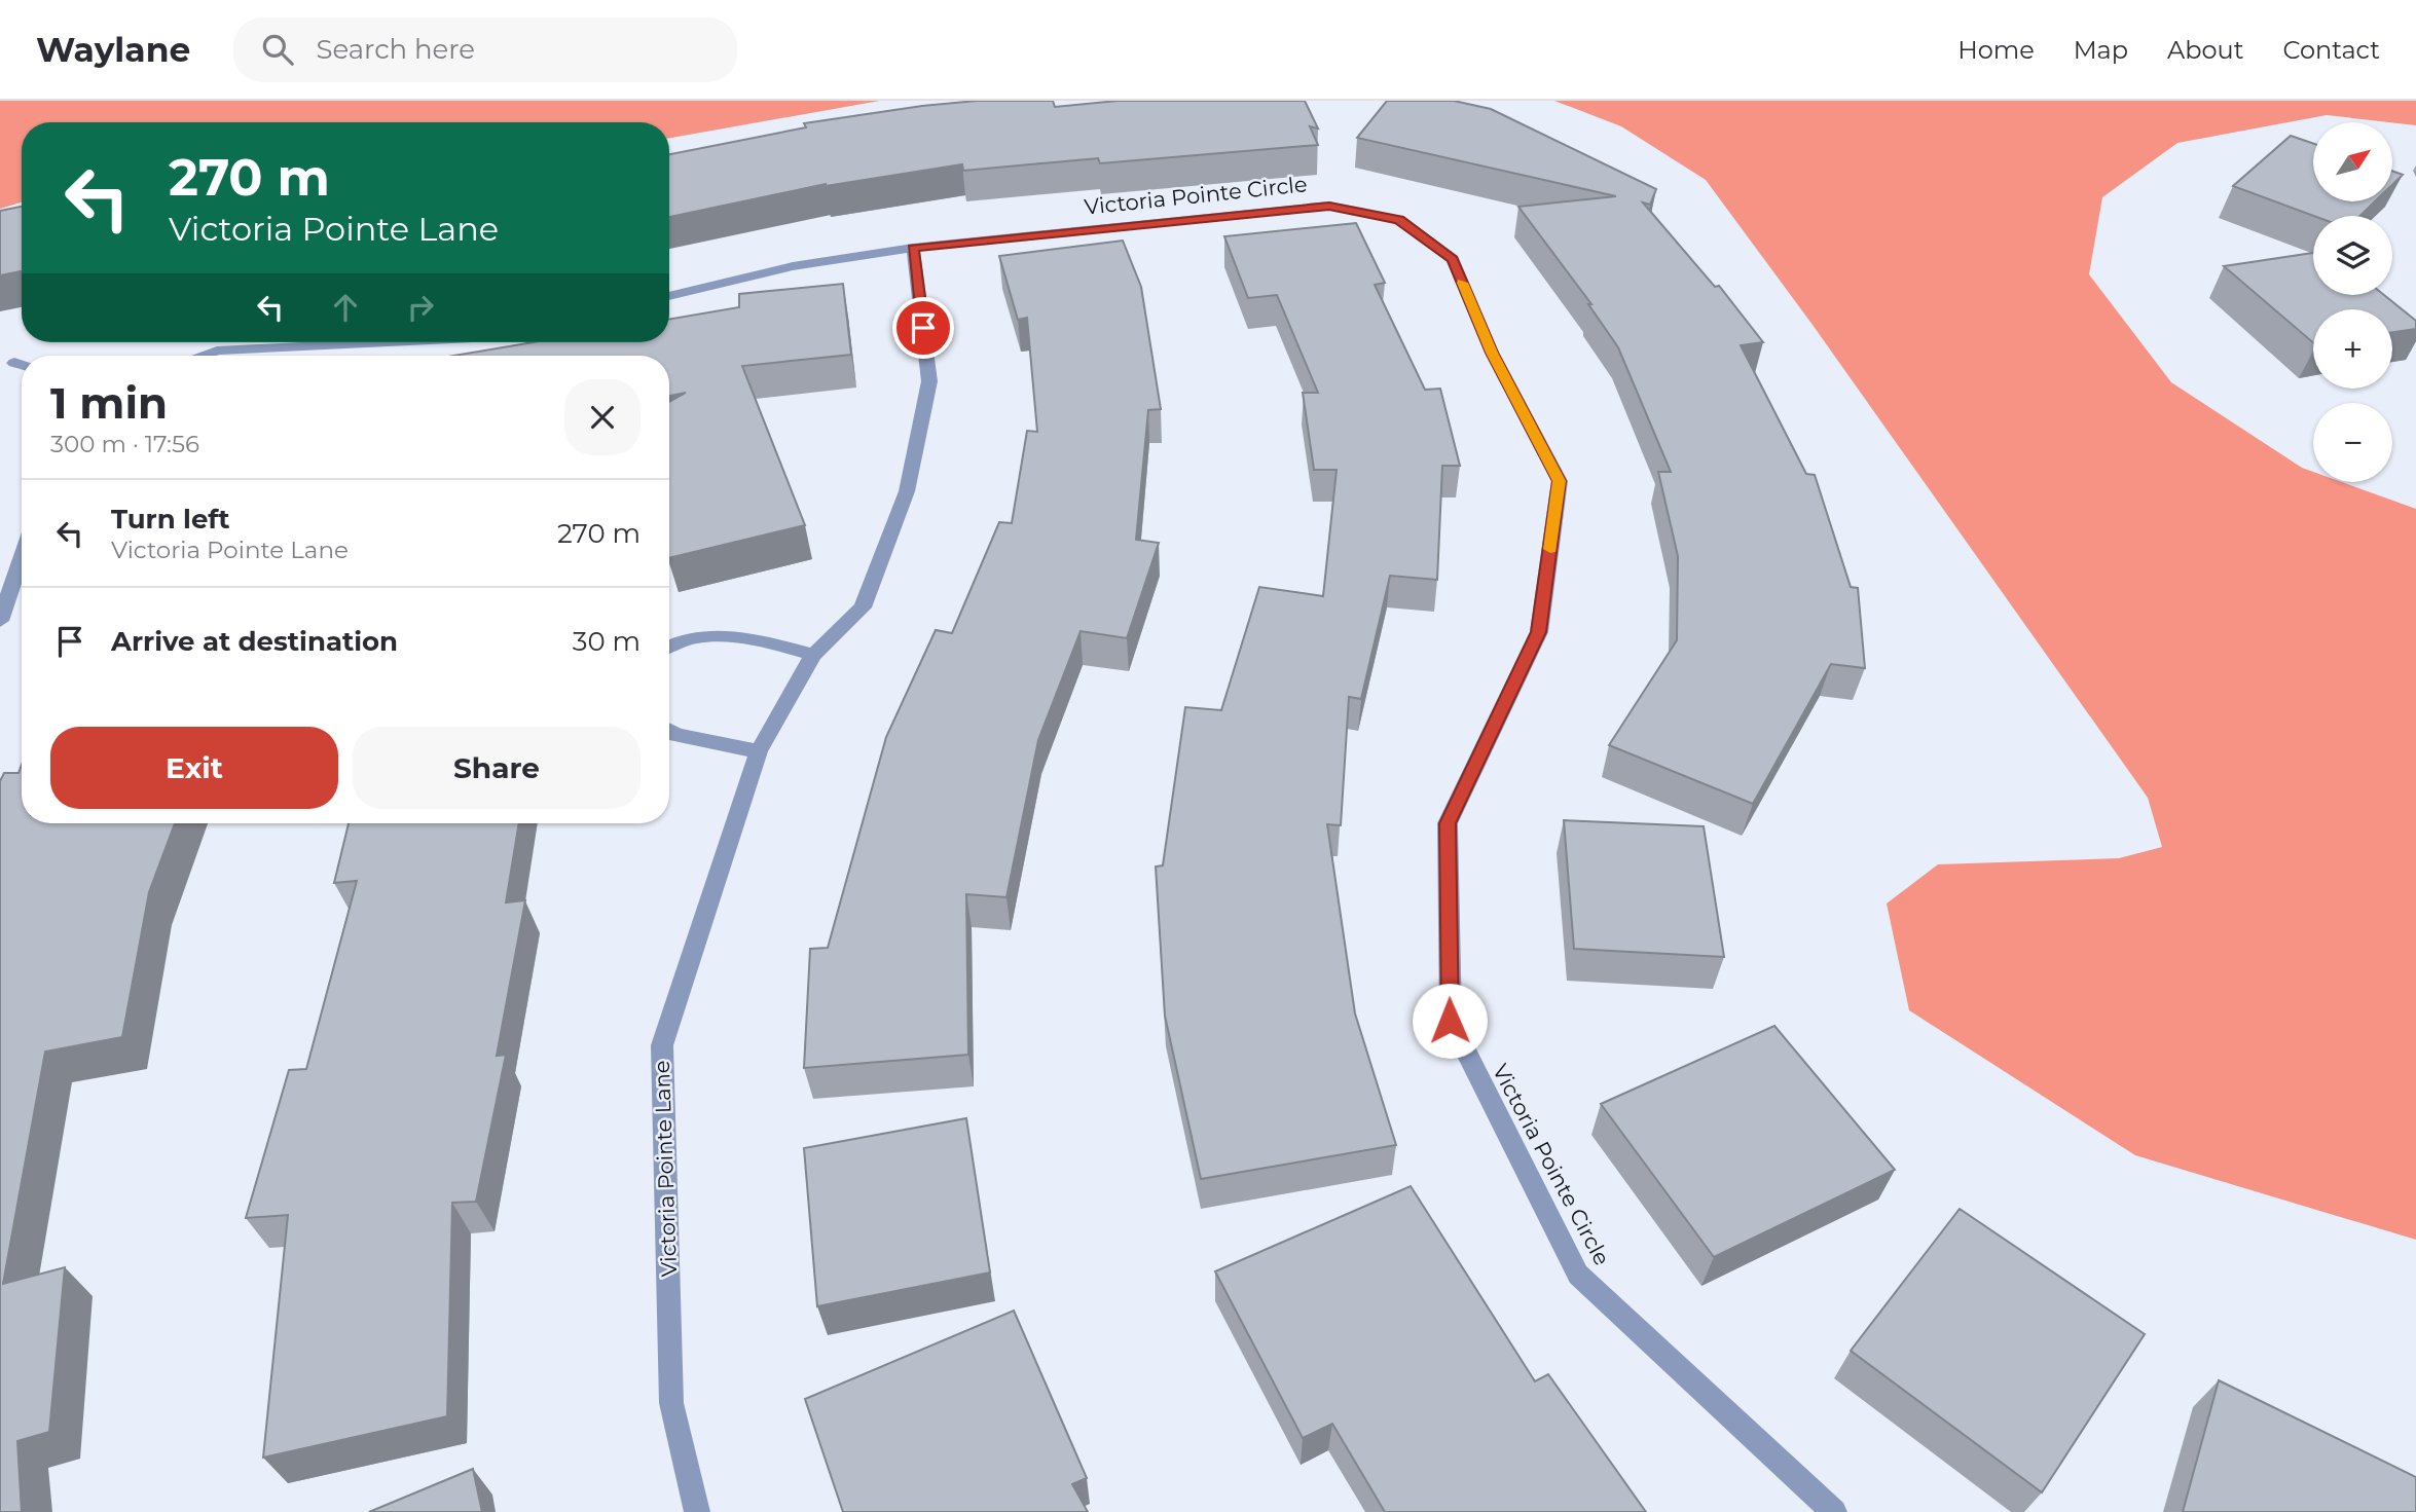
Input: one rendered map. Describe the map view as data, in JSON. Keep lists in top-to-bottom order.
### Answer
{
  "streets": {
    "street": ["Victoria Pointe Circle", "Victoria Pointe Lane"]
  },
  "crossings": [
    ["Victoria Pointe Circle", "Victoria Pointe Lane"]
  ],
  "north": "top right",
  "page": {
    "header": "Waylane",
    "search": "Search here",
    "nav": [
      "Home",
      "Map",
      "About",
      "Contact"
    ],
    "map_buttons": ["+", "−"],
    "turn": ["270 m", "Victoria Pointe Lane"],
    "heading": ["1 min", "300 m · 17:56"],
    "list": [
      {
        "name": "Turn left",
        "note": "Victoria Pointe Lane",
        "value": "270 m"
      },
      {
        "name": "Arrive at destination",
        "value": "30 m"
      }
    ],
    "buttons": ["Exit", "Share"]
  }
}
